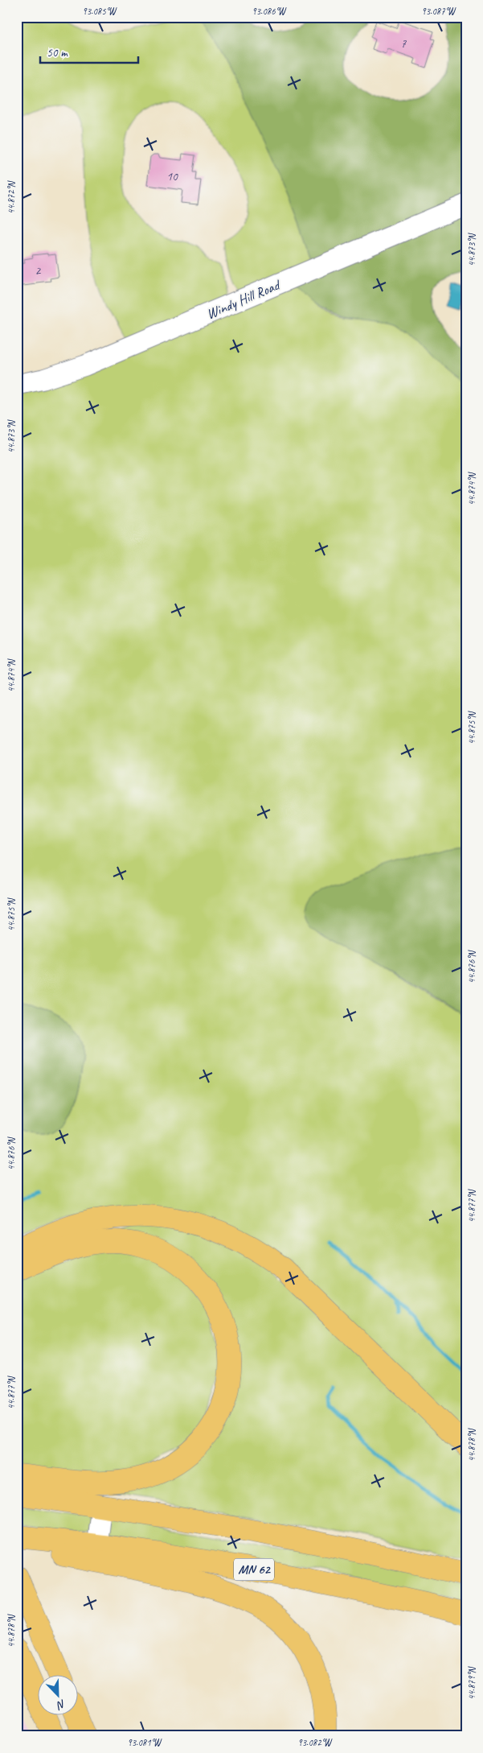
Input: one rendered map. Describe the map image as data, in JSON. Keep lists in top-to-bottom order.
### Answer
{
  "streets": {
    "main road": ["MN 62"],
    "street": ["Windy Hill Road"]
  },
  "house_numbers": ["7", "10", "2"],
  "scale_bar": "50 m",
  "north": "bottom right",
  "coordinates": [
    "93.085°W",
    "93.086°W",
    "93.087°W",
    "44.872°N",
    "44.873°N",
    "44.874°N",
    "44.875°N",
    "44.876°N",
    "44.877°N",
    "44.878°N",
    "44.879°N",
    "93.081°W",
    "93.082°W"
  ]
}
